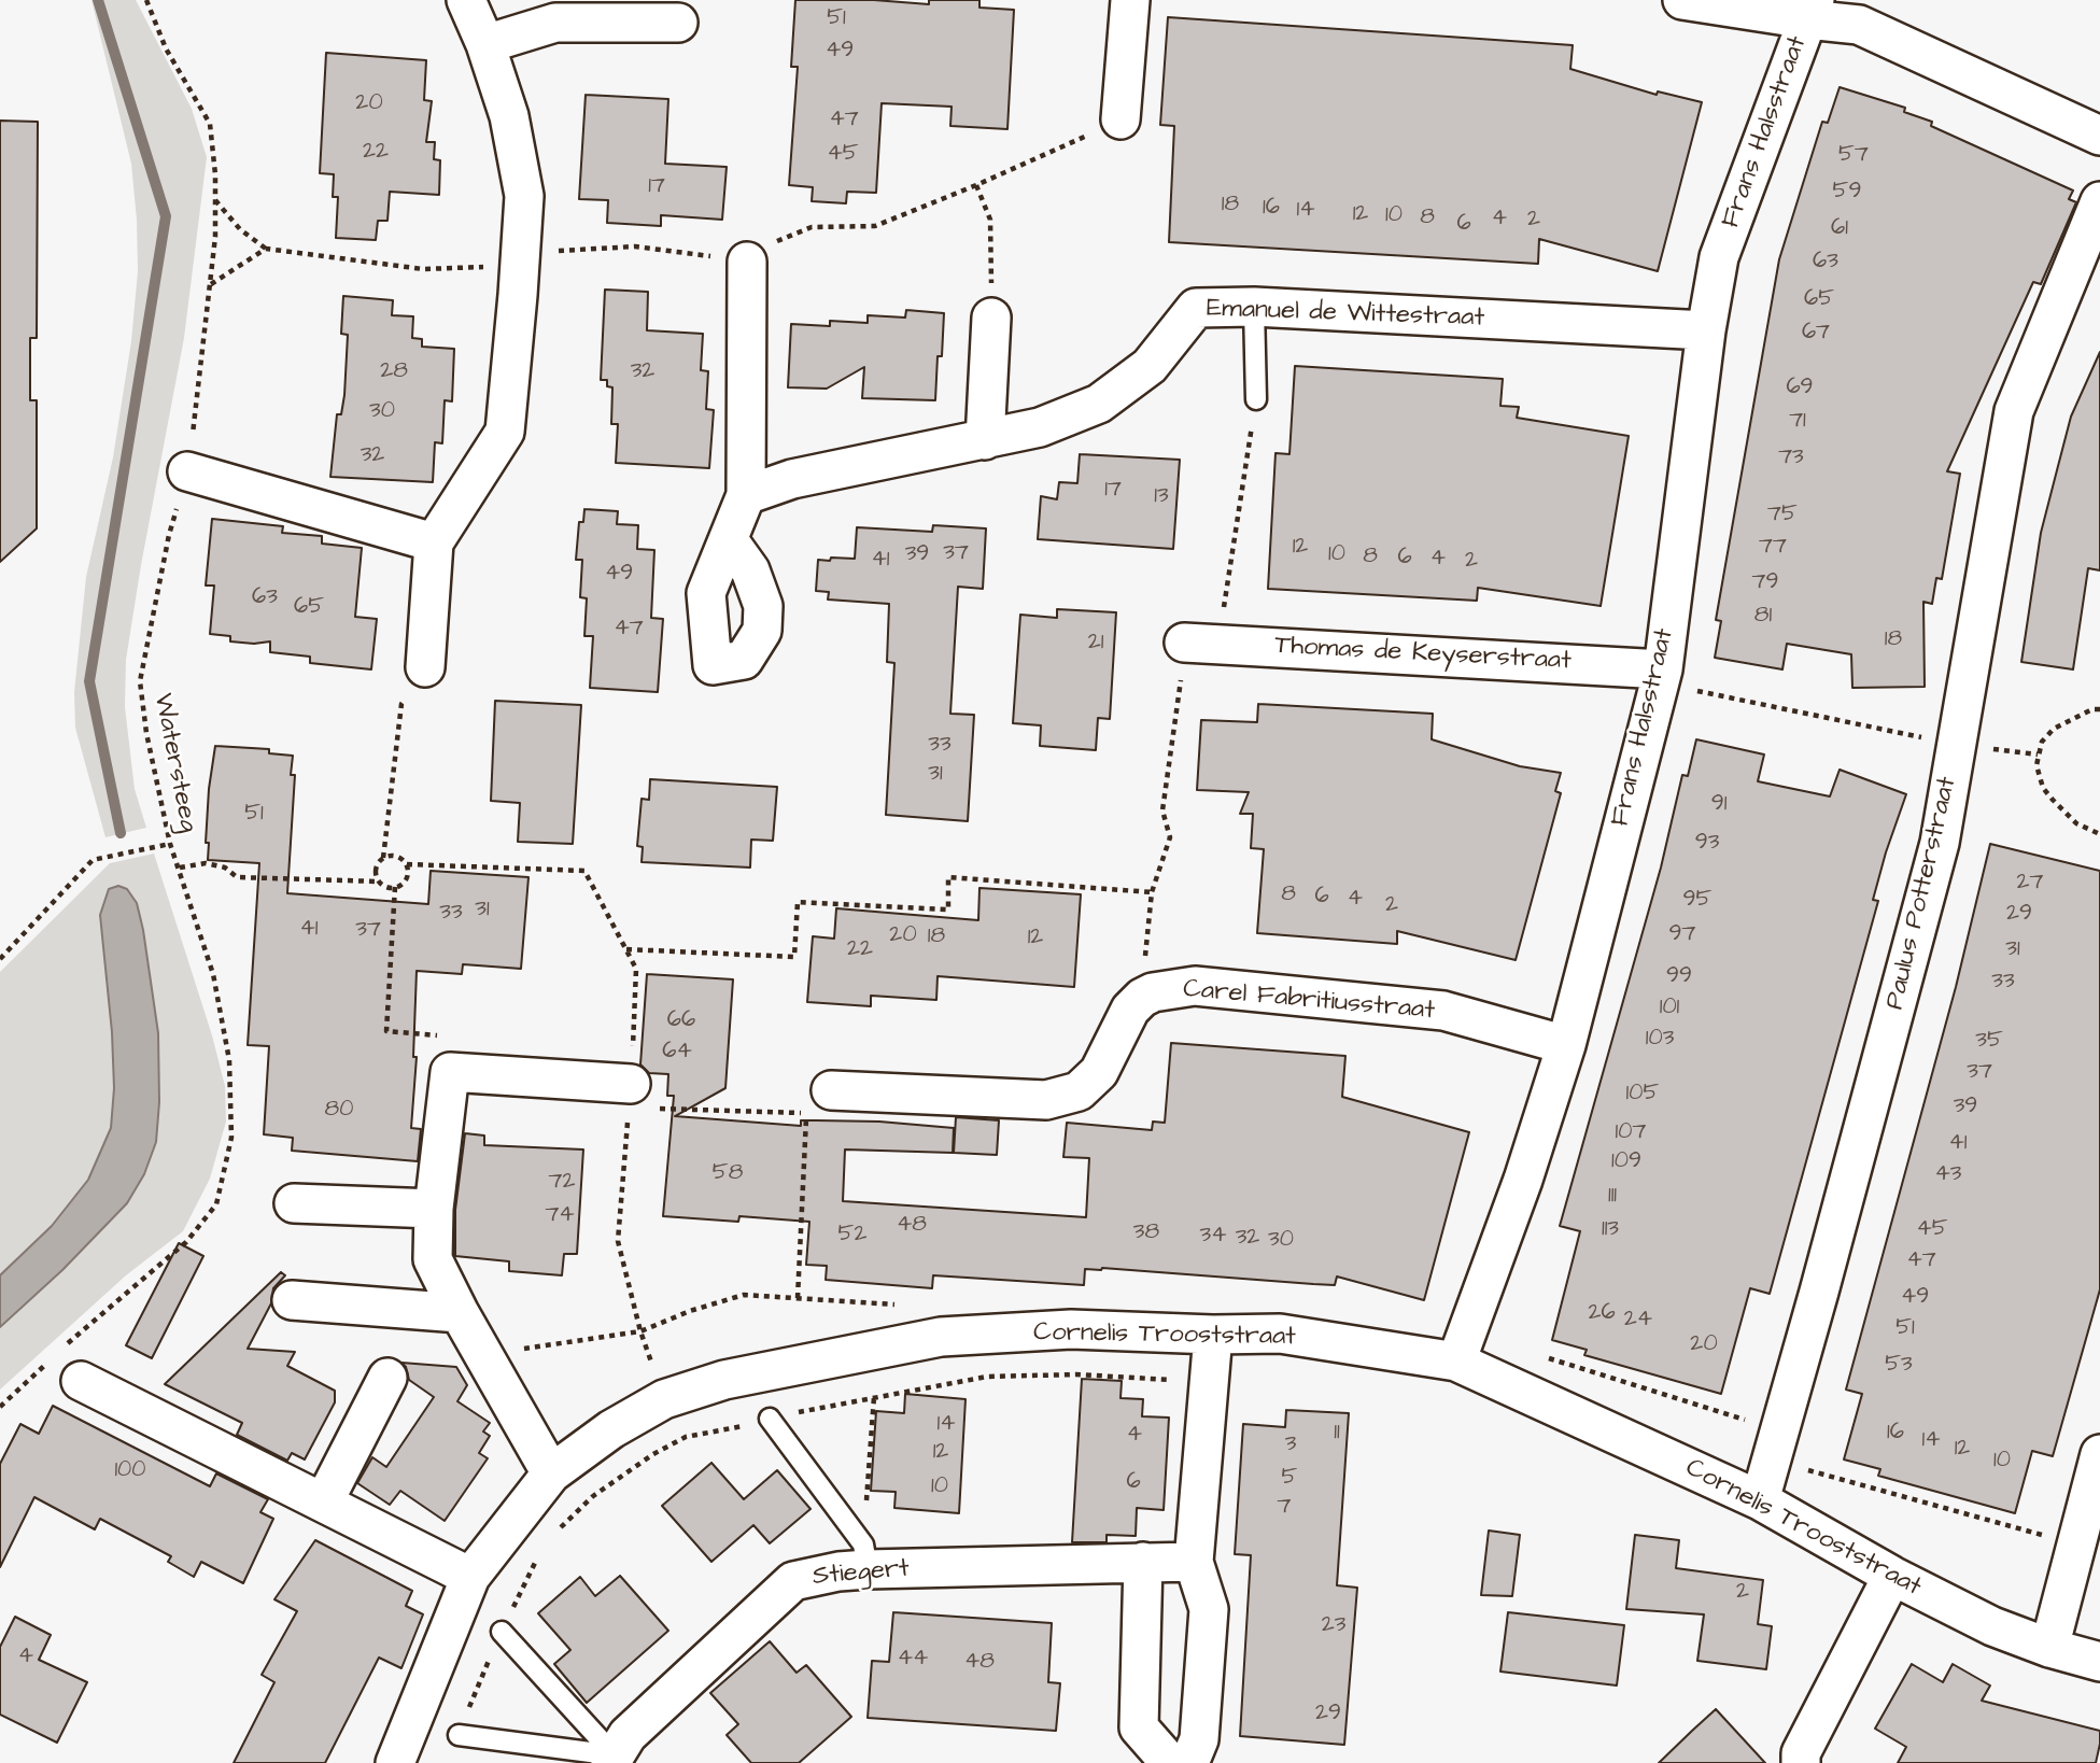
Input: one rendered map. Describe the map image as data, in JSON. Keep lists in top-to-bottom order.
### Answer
{
  "streets": {
    "street": [
      "Frans Halsstraat",
      "Emanuel de Wittestraat",
      "Thomas de Keyserstraat",
      "Paulus Potterstraat",
      "Carel Fabritiusstraat",
      "Cornelis Trooststraat",
      "Stiegert"
    ],
    "path": ["Watersteeg"]
  },
  "crossings": [
    ["Frans Halsstraat", "Emanuel de Wittestraat"],
    ["Frans Halsstraat", "Thomas de Keyserstraat"],
    ["Frans Halsstraat", "Carel Fabritiusstraat"],
    ["Frans Halsstraat", "Cornelis Trooststraat"],
    ["Paulus Potterstraat", "Cornelis Trooststraat"]
  ],
  "house_numbers": [
    "51",
    "49",
    "20",
    "47",
    "22",
    "45",
    "57",
    "17",
    "59",
    "18",
    "16",
    "14",
    "12",
    "10",
    "8",
    "4",
    "2",
    "6",
    "61",
    "63",
    "65",
    "67",
    "28",
    "32",
    "69",
    "30",
    "71",
    "32",
    "73",
    "17",
    "13",
    "75",
    "12",
    "77",
    "37",
    "39",
    "10",
    "8",
    "6",
    "4",
    "41",
    "2",
    "49",
    "79",
    "63",
    "65",
    "81",
    "47",
    "18",
    "21",
    "33",
    "31",
    "91",
    "51",
    "93",
    "27",
    "8",
    "6",
    "4",
    "95",
    "2",
    "31",
    "33",
    "29",
    "41",
    "37",
    "97",
    "20",
    "18",
    "12",
    "22",
    "31",
    "99",
    "33",
    "101",
    "66",
    "103",
    "35",
    "64",
    "37",
    "105",
    "39",
    "80",
    "107",
    "41",
    "109",
    "58",
    "43",
    "72",
    "111",
    "74",
    "48",
    "113",
    "45",
    "38",
    "52",
    "34",
    "32",
    "30",
    "47",
    "49",
    "26",
    "24",
    "51",
    "20",
    "53",
    "14",
    "11",
    "16",
    "4",
    "14",
    "3",
    "12",
    "12",
    "10",
    "100",
    "5",
    "6",
    "10",
    "7",
    "2",
    "23",
    "4",
    "44",
    "48",
    "29"
  ]
}
